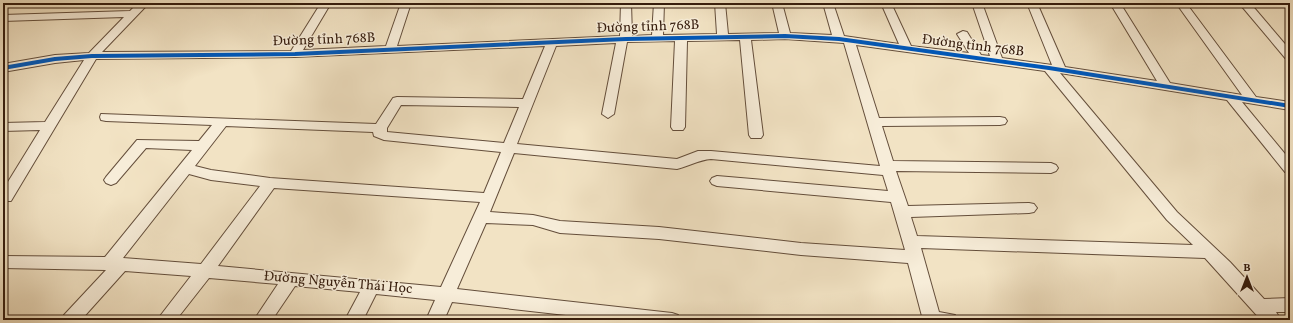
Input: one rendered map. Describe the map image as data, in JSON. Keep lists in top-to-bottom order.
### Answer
{
  "streets": {
    "street": ["Đường tỉnh 768B", "Đường Nguyễn Thái Học"]
  },
  "north": "top"
}
